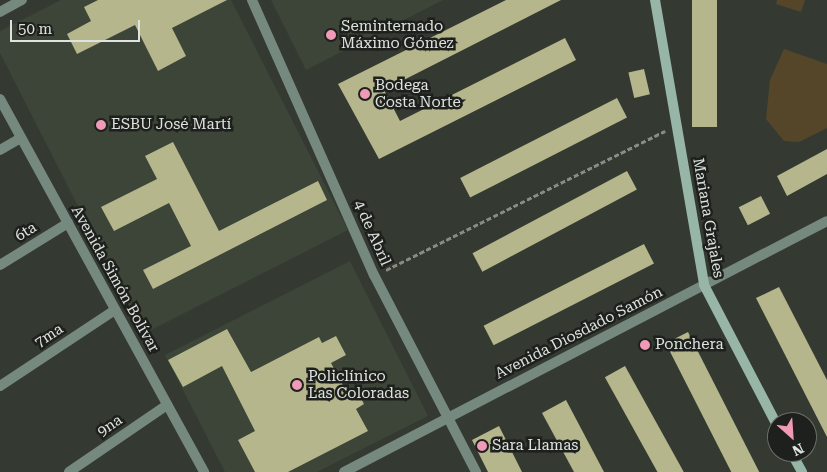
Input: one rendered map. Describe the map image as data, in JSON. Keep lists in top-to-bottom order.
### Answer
{
  "streets": {
    "street": [
      "Mariana Grajales",
      "6ta",
      "4 de Abril",
      "Avenida Simón Bolívar",
      "Avenida Diosdado Samón",
      "7ma",
      "9na"
    ]
  },
  "crossings": [
    ["Mariana Grajales", "Avenida Diosdado Samón"],
    ["6ta", "Avenida Simón Bolívar"],
    ["4 de Abril", "Avenida Diosdado Samón"],
    ["Avenida Simón Bolívar", "7ma"],
    ["Avenida Simón Bolívar", "9na"]
  ],
  "places": [
    "Seminternado Máximo Gómez",
    "Bodega Costa Norte",
    "ESBU José Martí",
    "Ponchera",
    "Policlínico Las Coloradas",
    "Sara Llamas"
  ],
  "scale_bar": "50 m",
  "north": "bottom right"
}
